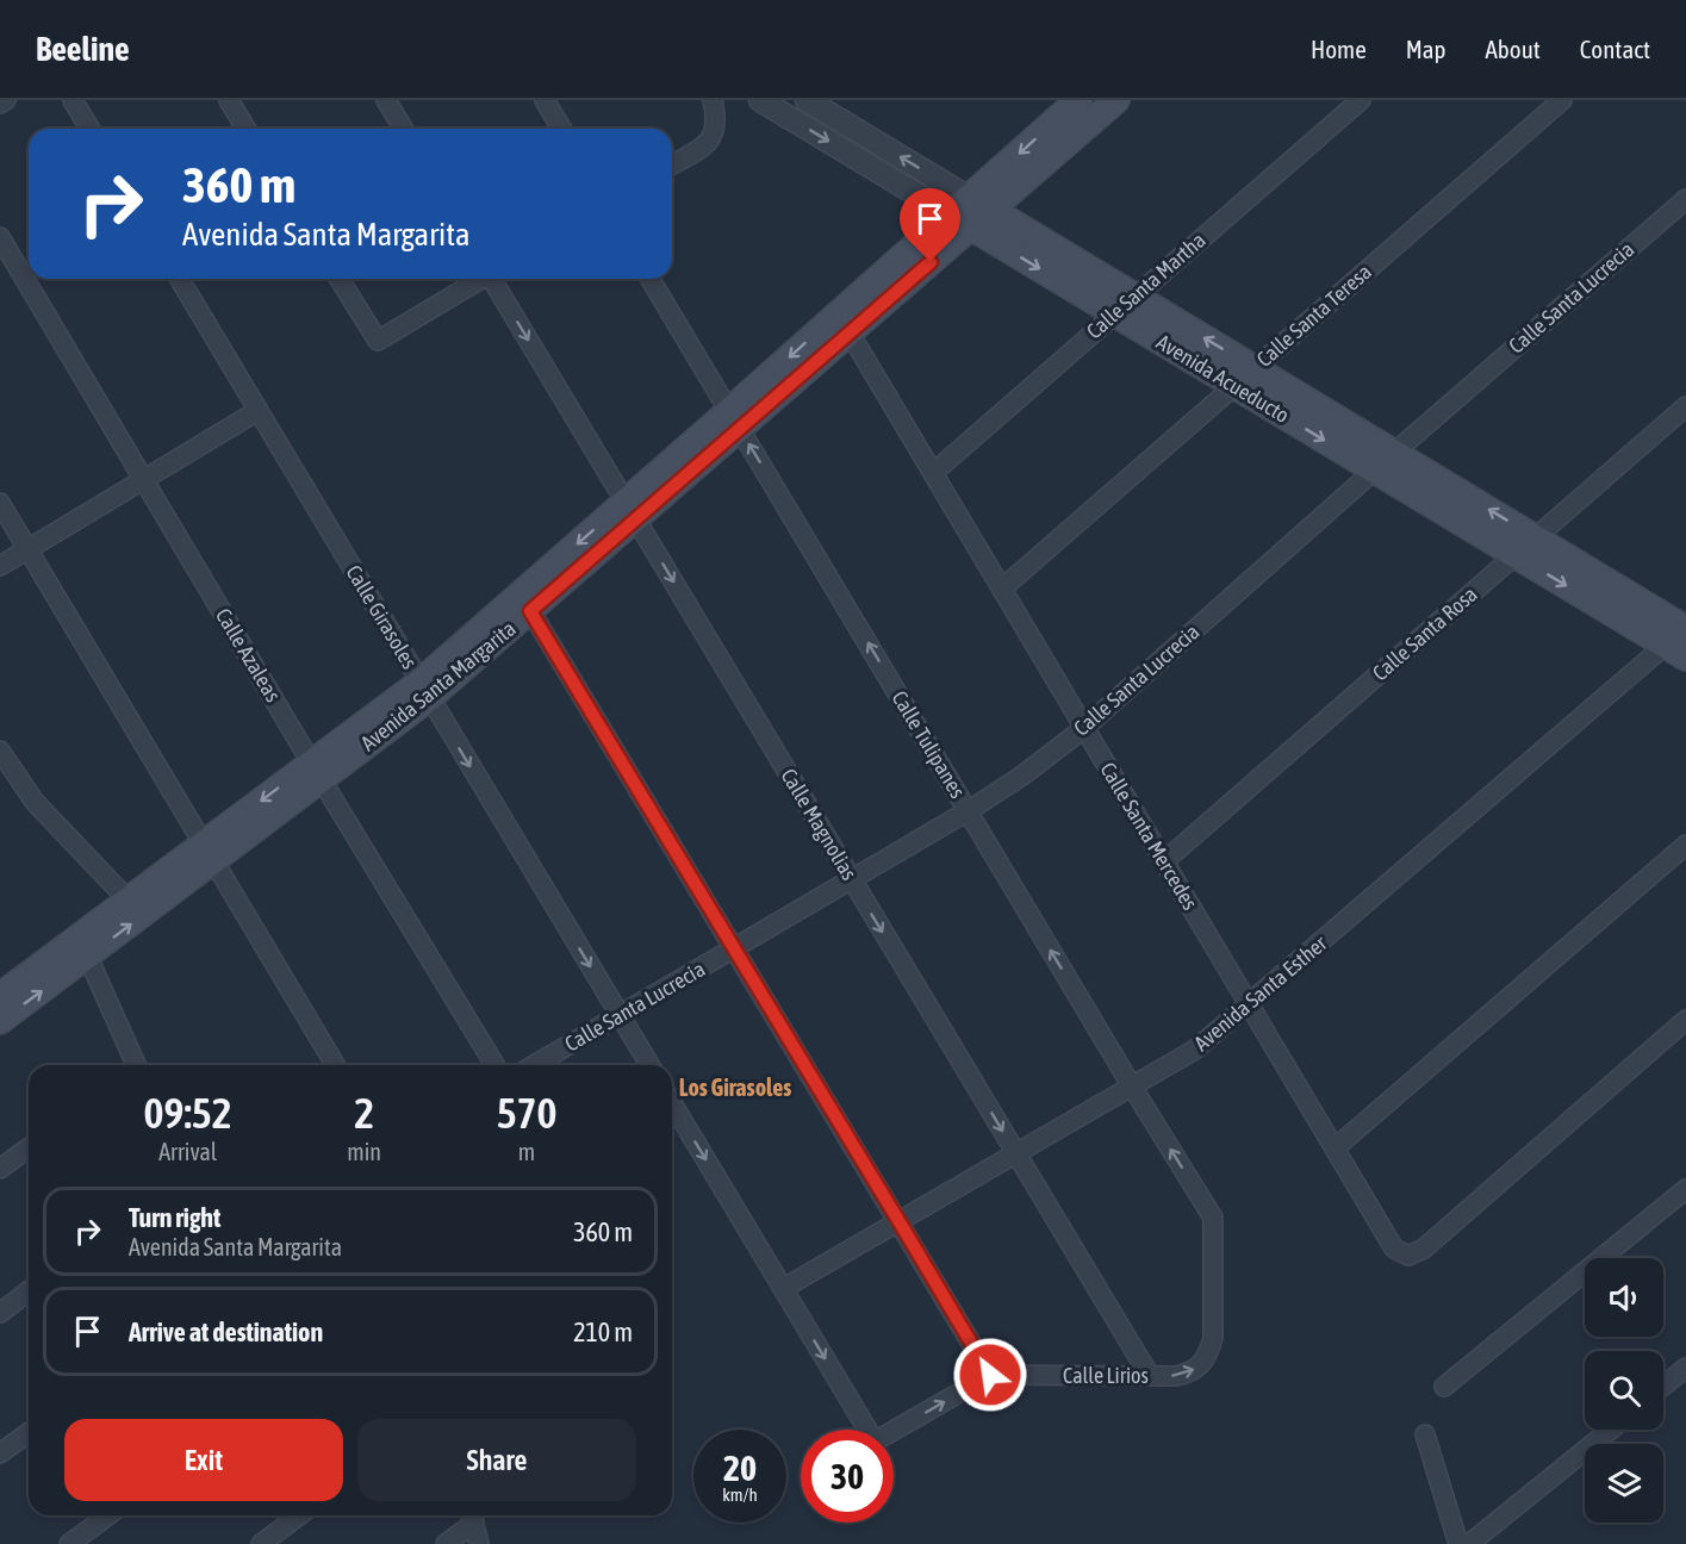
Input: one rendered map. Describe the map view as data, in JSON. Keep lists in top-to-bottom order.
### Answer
{
  "streets": {
    "main road": ["Avenida Acueducto", "Avenida Santa Margarita"],
    "street": [
      "Calle Santa Martha",
      "Calle Santa Lucrecia",
      "Calle Santa Teresa",
      "Calle Girasoles",
      "Calle Santa Rosa",
      "Calle Azaleas",
      "Calle Tulipanes",
      "Calle Magnolias",
      "Calle Santa Mercedes",
      "Avenida Santa Esther",
      "Calle Lirios"
    ]
  },
  "crossings": [
    ["Calle Santa Martha", "Avenida Acueducto"],
    ["Calle Santa Martha", "Calle Santa Mercedes"],
    ["Calle Santa Lucrecia", "Avenida Acueducto"],
    ["Calle Santa Lucrecia", "Calle Girasoles"],
    ["Calle Santa Lucrecia", "Calle Tulipanes"],
    ["Calle Santa Lucrecia", "Calle Magnolias"],
    ["Calle Santa Lucrecia", "Calle Santa Mercedes"],
    ["Calle Santa Teresa", "Avenida Acueducto"],
    ["Calle Santa Teresa", "Calle Santa Mercedes"],
    ["Avenida Acueducto", "Calle Santa Rosa"],
    ["Avenida Acueducto", "Avenida Santa Margarita"],
    ["Avenida Acueducto", "Avenida Santa Esther"],
    ["Calle Girasoles", "Avenida Santa Margarita"],
    ["Calle Santa Rosa", "Calle Santa Mercedes"],
    ["Calle Azaleas", "Avenida Santa Margarita"],
    ["Avenida Santa Margarita", "Calle Tulipanes"],
    ["Avenida Santa Margarita", "Calle Magnolias"],
    ["Avenida Santa Margarita", "Calle Santa Mercedes"],
    ["Calle Tulipanes", "Avenida Santa Esther"],
    ["Calle Tulipanes", "Calle Lirios"],
    ["Calle Magnolias", "Avenida Santa Esther"],
    ["Calle Magnolias", "Calle Lirios"],
    ["Calle Santa Mercedes", "Avenida Santa Esther"]
  ],
  "one_way": ["Calle Tulipanes", "Calle Lirios"],
  "districts": ["Los Girasoles"],
  "page": {
    "header": "Beeline",
    "nav": [
      "Home",
      "Map",
      "About",
      "Contact"
    ],
    "turn": ["360 m", "Avenida Santa Margarita"],
    "eta": [
      "09:52",
      "Arrival",
      "2",
      "min",
      "570",
      "m"
    ],
    "list": [
      {
        "name": "Turn right",
        "note": "Avenida Santa Margarita",
        "value": "360 m"
      },
      {
        "name": "Arrive at destination",
        "value": "210 m"
      }
    ],
    "buttons": ["Exit", "Share"],
    "speed": "20 km/h",
    "limit": "30"
  }
}
